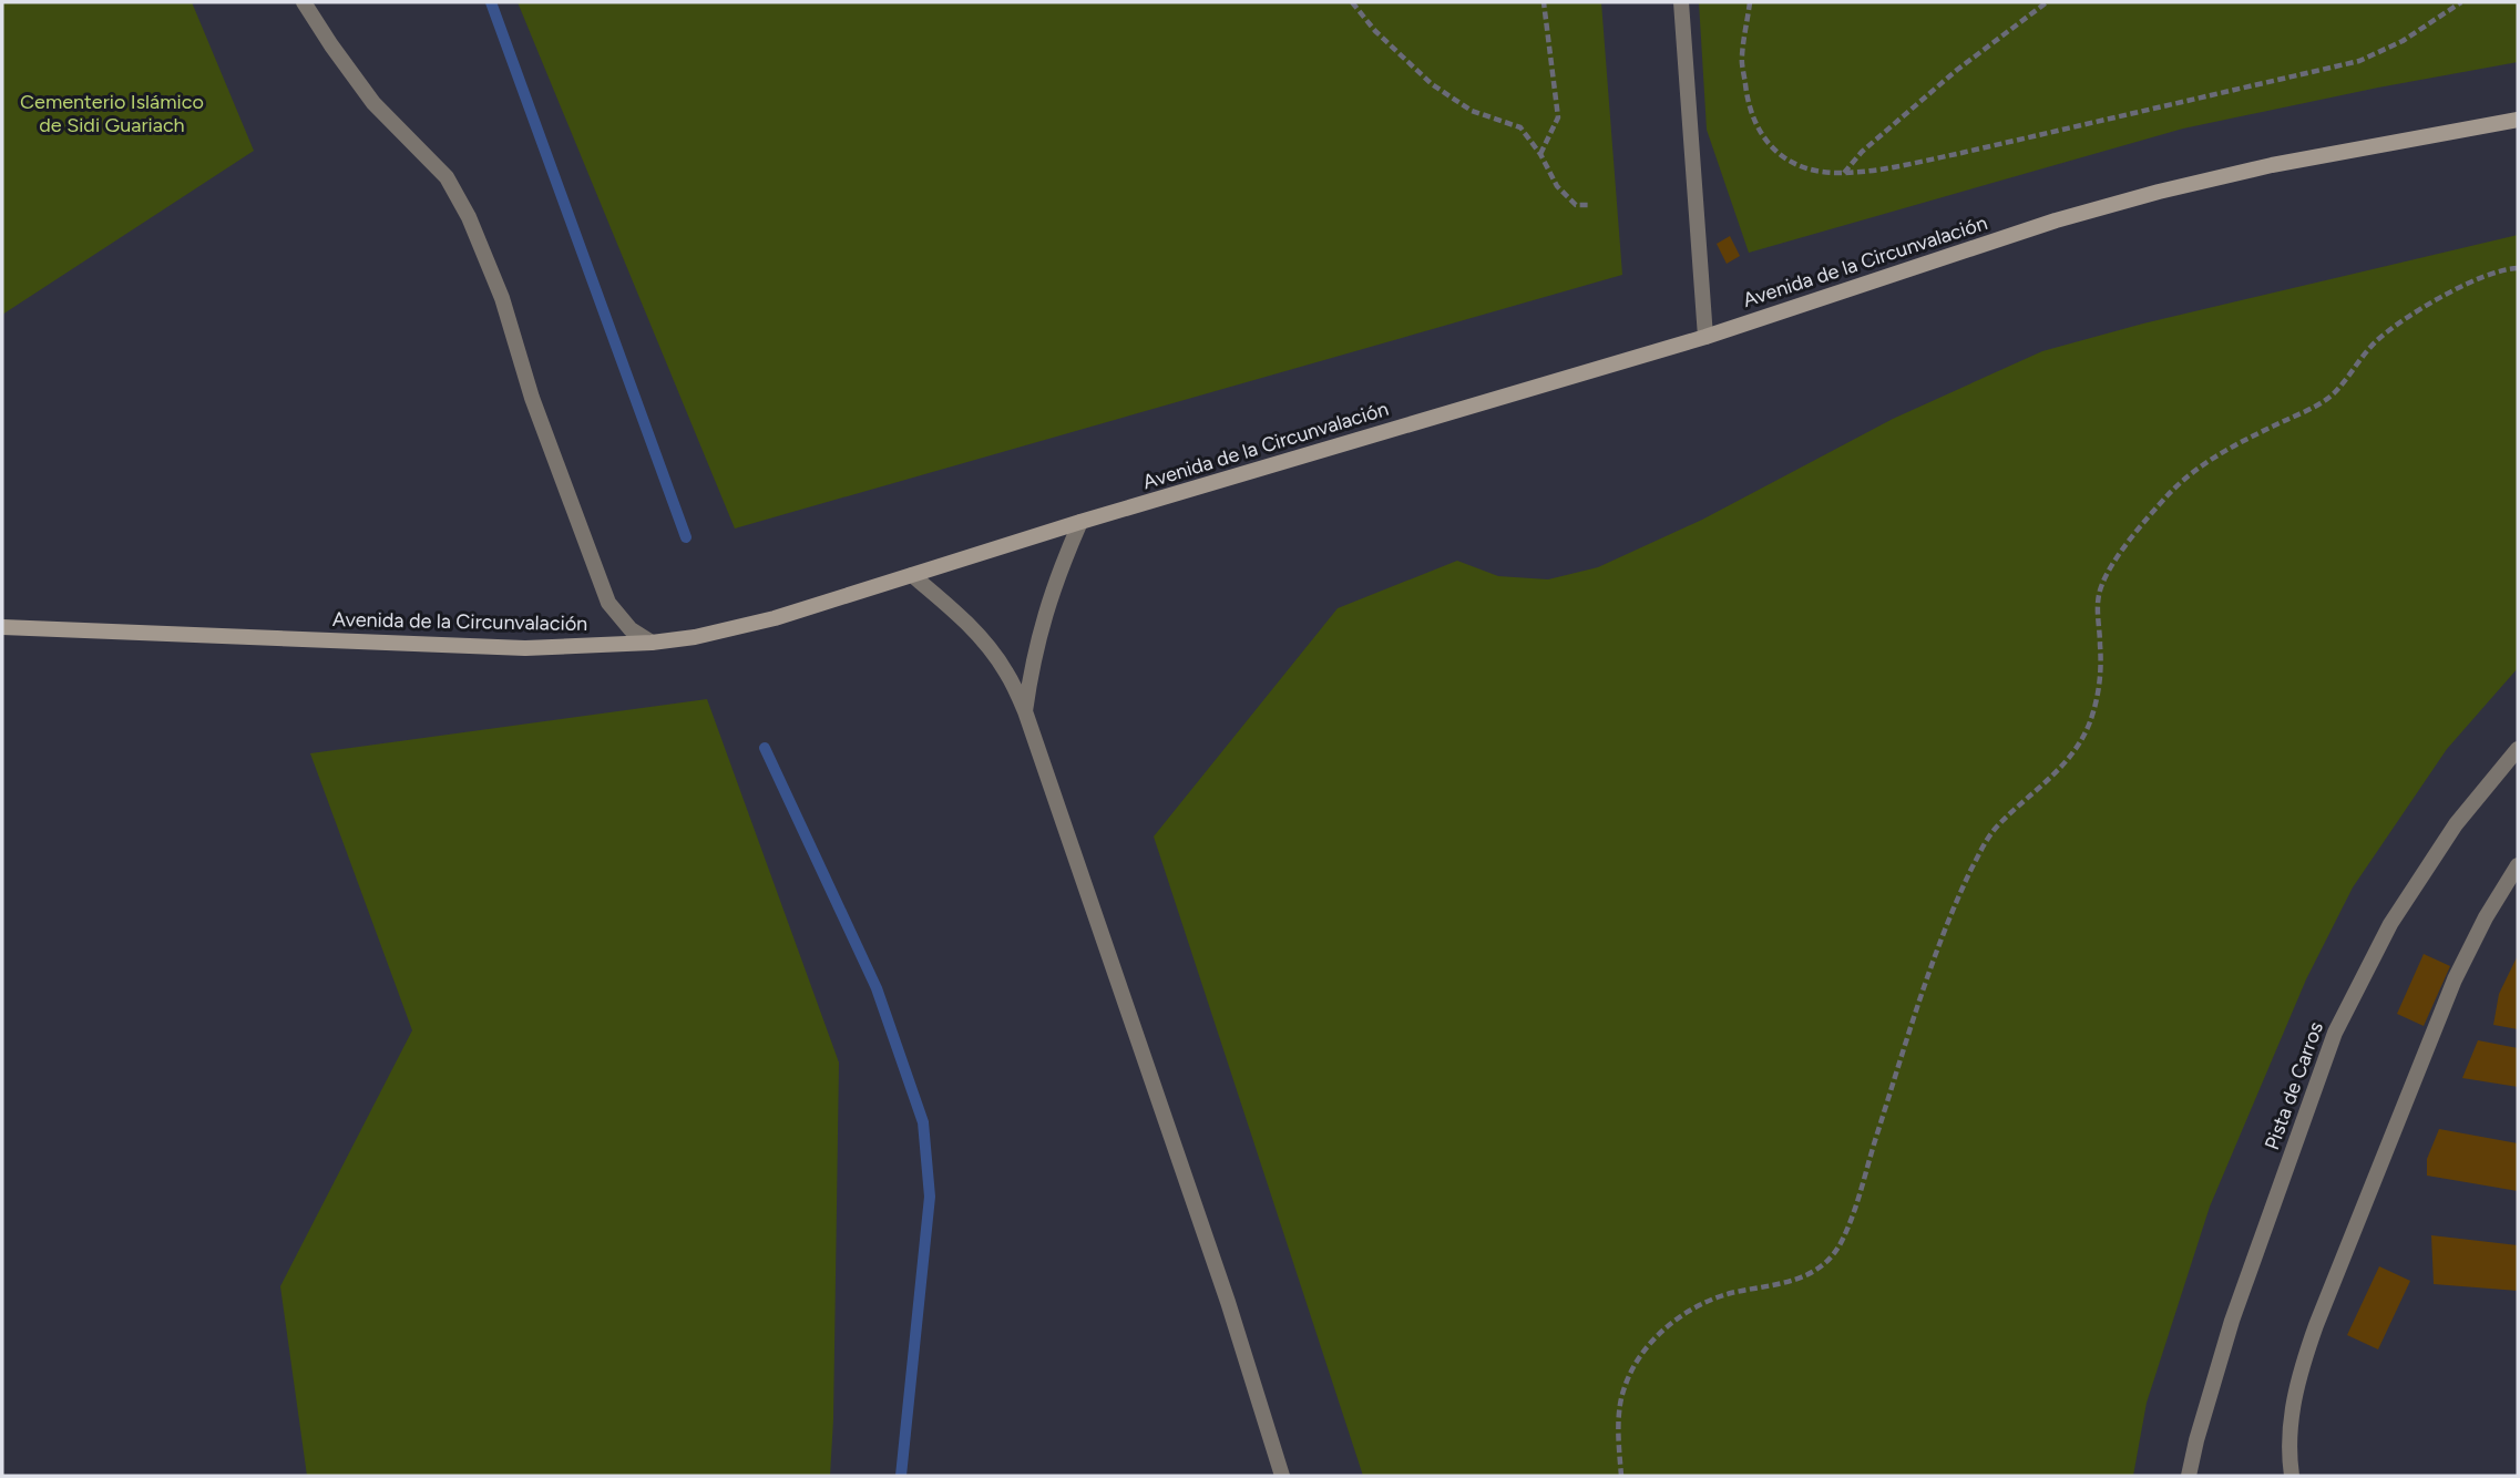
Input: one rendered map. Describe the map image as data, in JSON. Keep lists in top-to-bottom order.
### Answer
{
  "streets": {
    "main road": ["Avenida de la Circunvalación"],
    "street": ["Pista de Carros"]
  },
  "parks": ["Cementerio Islámico de Sidi Guariach"]
}
